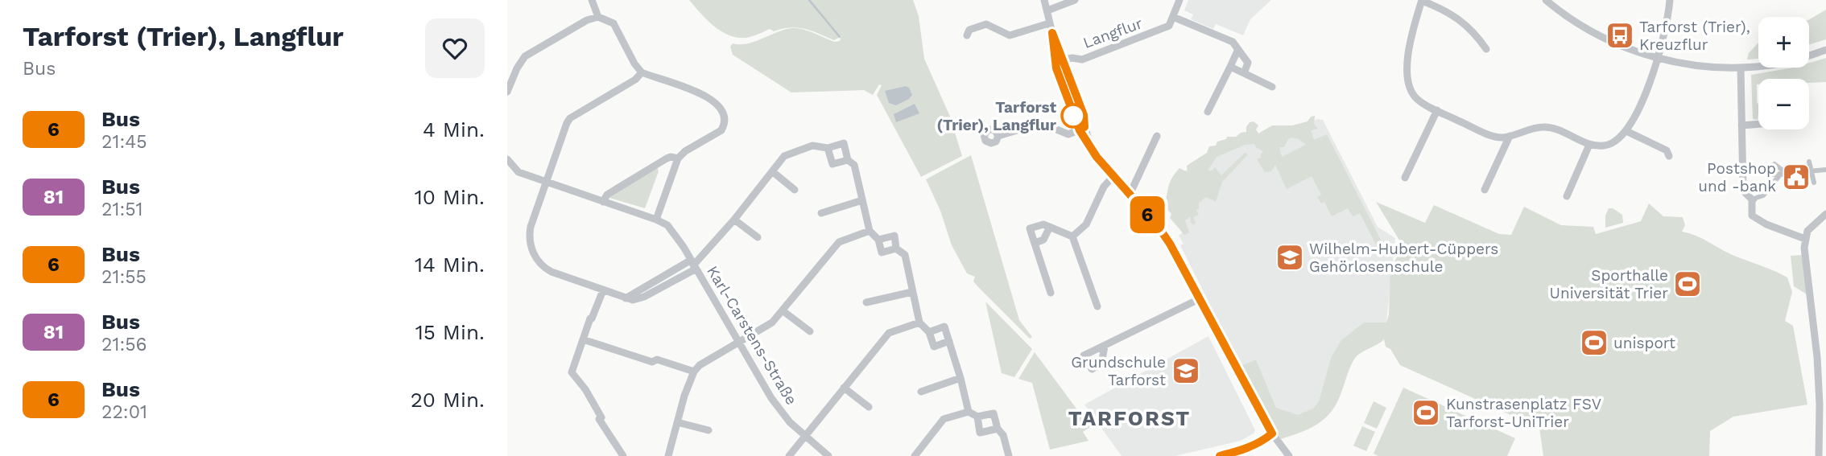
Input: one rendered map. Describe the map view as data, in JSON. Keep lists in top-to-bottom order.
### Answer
{
  "streets": {
    "street": ["Langflur", "Karl-Carstens-Straße"]
  },
  "districts": ["TARFORST"],
  "places": {
    "bus stop": ["Tarforst (Trier), Kreuzflur"],
    "other": ["Tarforst (Trier), Langflur"],
    "public building": ["Postshop und -bank"],
    "school or university": ["Wilhelm-Hubert-Cüppers Gehörlosenschule", "Grundschule Tarforst"],
    "sports": ["Sporthalle Universität Trier", "unisport", "Kunstrasenplatz FSV Tarforst-UniTrier"]
  },
  "lines": ["bus line 6"],
  "page": {
    "heading": ["Tarforst (Trier), Langflur", "Bus"],
    "on_map": "6",
    "map_buttons": ["+", "−"],
    "list": [
      {
        "mark": "6",
        "name": "Bus",
        "note": "21:45",
        "value": "4 Min."
      },
      {
        "mark": "81",
        "name": "Bus",
        "note": "21:51",
        "value": "10 Min."
      },
      {
        "mark": "6",
        "name": "Bus",
        "note": "21:55",
        "value": "14 Min."
      },
      {
        "mark": "81",
        "name": "Bus",
        "note": "21:56",
        "value": "15 Min."
      },
      {
        "mark": "6",
        "name": "Bus",
        "note": "22:01",
        "value": "20 Min."
      }
    ]
  }
}
